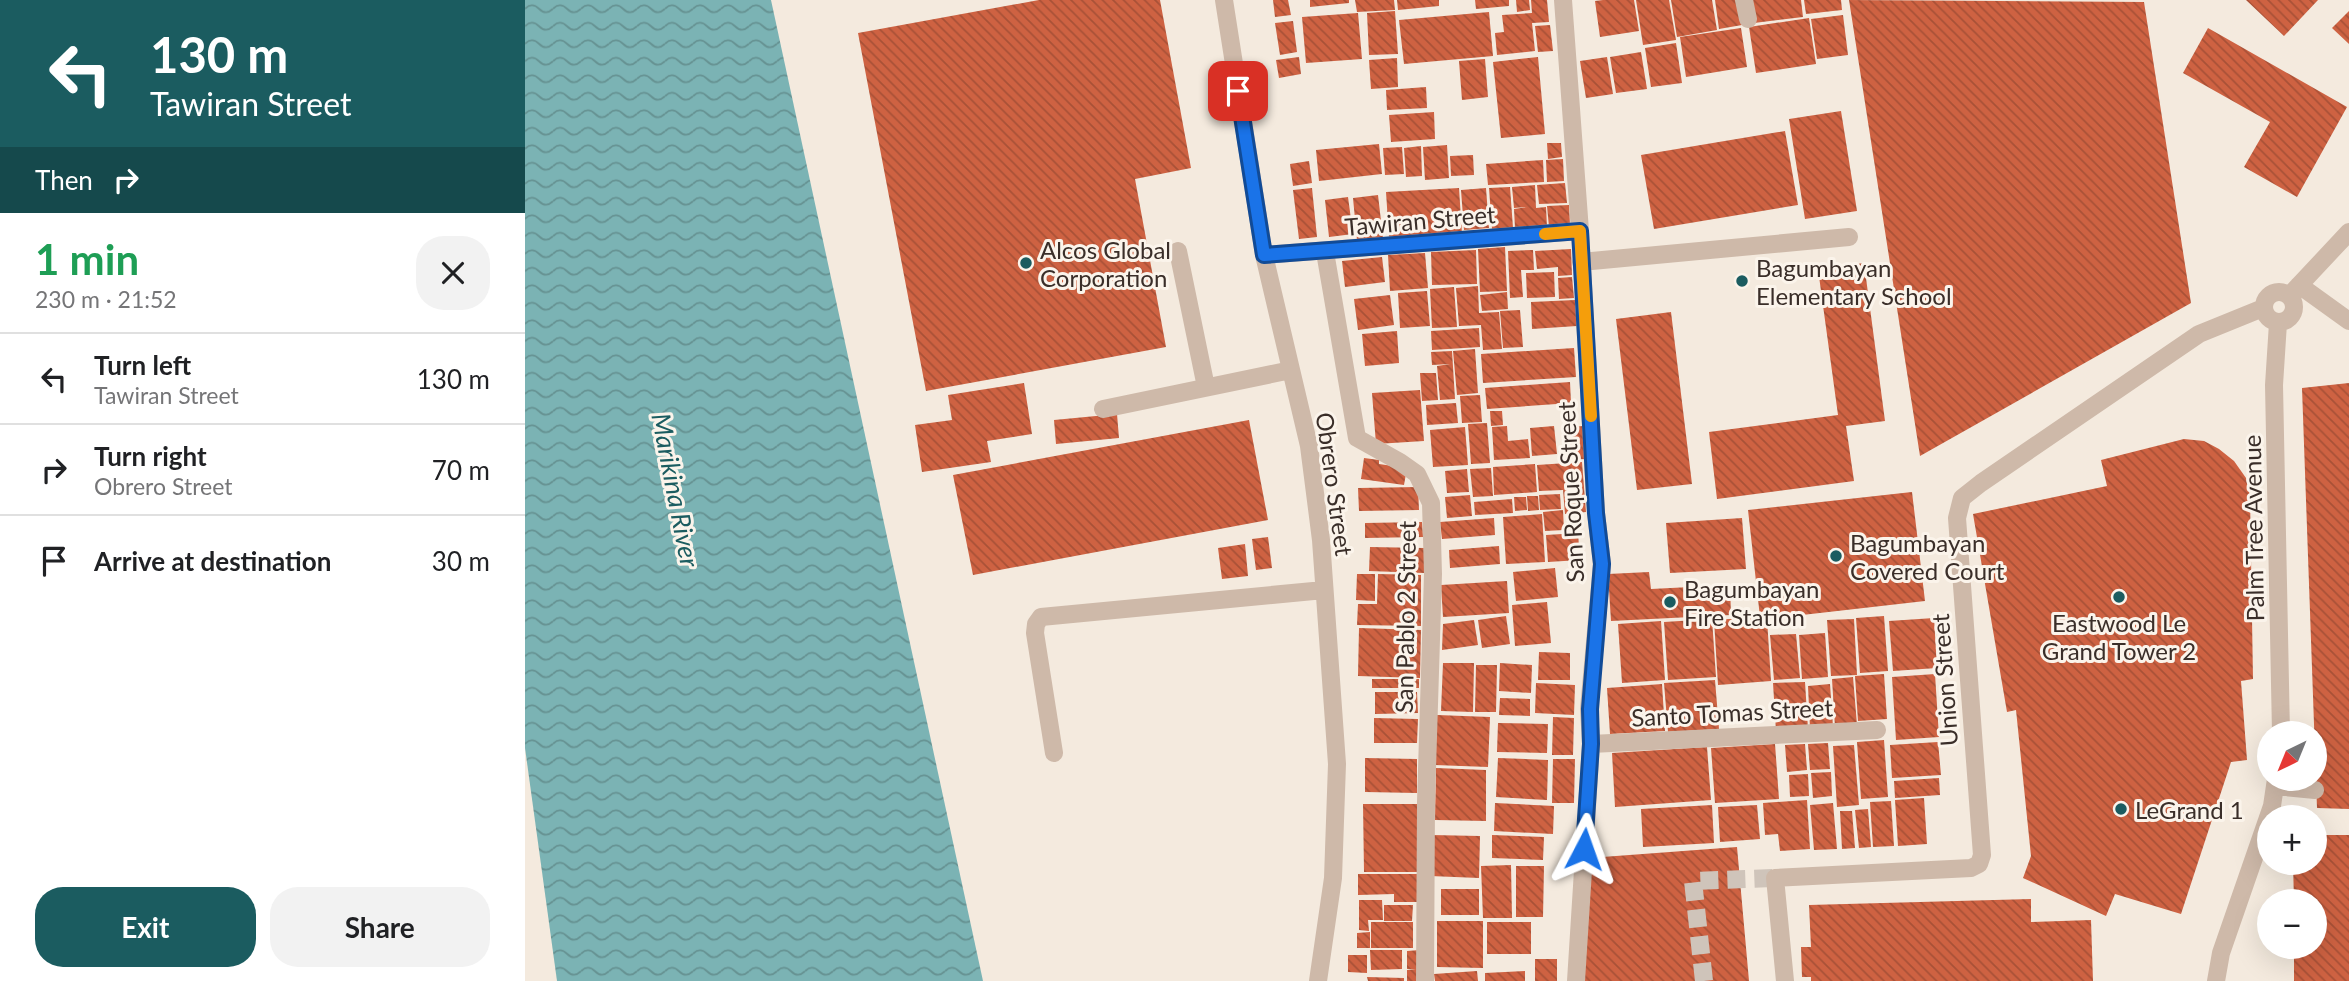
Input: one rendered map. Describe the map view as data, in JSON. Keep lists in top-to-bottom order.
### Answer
{
  "streets": {
    "street": [
      "Tawiran Street",
      "Obrero Street",
      "San Roque Street",
      "Palm Tree Avenue",
      "San Pablo 2 Street",
      "Union Street",
      "Santo Tomas Street"
    ]
  },
  "crossings": [
    ["Tawiran Street", "Obrero Street"],
    ["Tawiran Street", "San Roque Street"],
    ["Tawiran Street", "San Pablo 2 Street"],
    ["San Roque Street", "Santo Tomas Street"],
    ["Palm Tree Avenue", "Union Street"]
  ],
  "water": ["Marikina River"],
  "places": [
    "Alcos Global Corporation",
    "Bagumbayan Elementary School",
    "Bagumbayan Covered Court",
    "Eastwood Le Grand Tower 2",
    "Bagumbayan Fire Station",
    "LeGrand 1"
  ],
  "north": "bottom left",
  "page": {
    "turn": ["130 m", "Tawiran Street"],
    "then": "Then",
    "heading": ["1 min", "230 m · 21:52"],
    "list": [
      {
        "name": "Turn left",
        "note": "Tawiran Street",
        "value": "130 m"
      },
      {
        "name": "Turn right",
        "note": "Obrero Street",
        "value": "70 m"
      },
      {
        "name": "Arrive at destination",
        "value": "30 m"
      }
    ],
    "map_buttons": ["+", "−"],
    "buttons": ["Exit", "Share"]
  }
}
